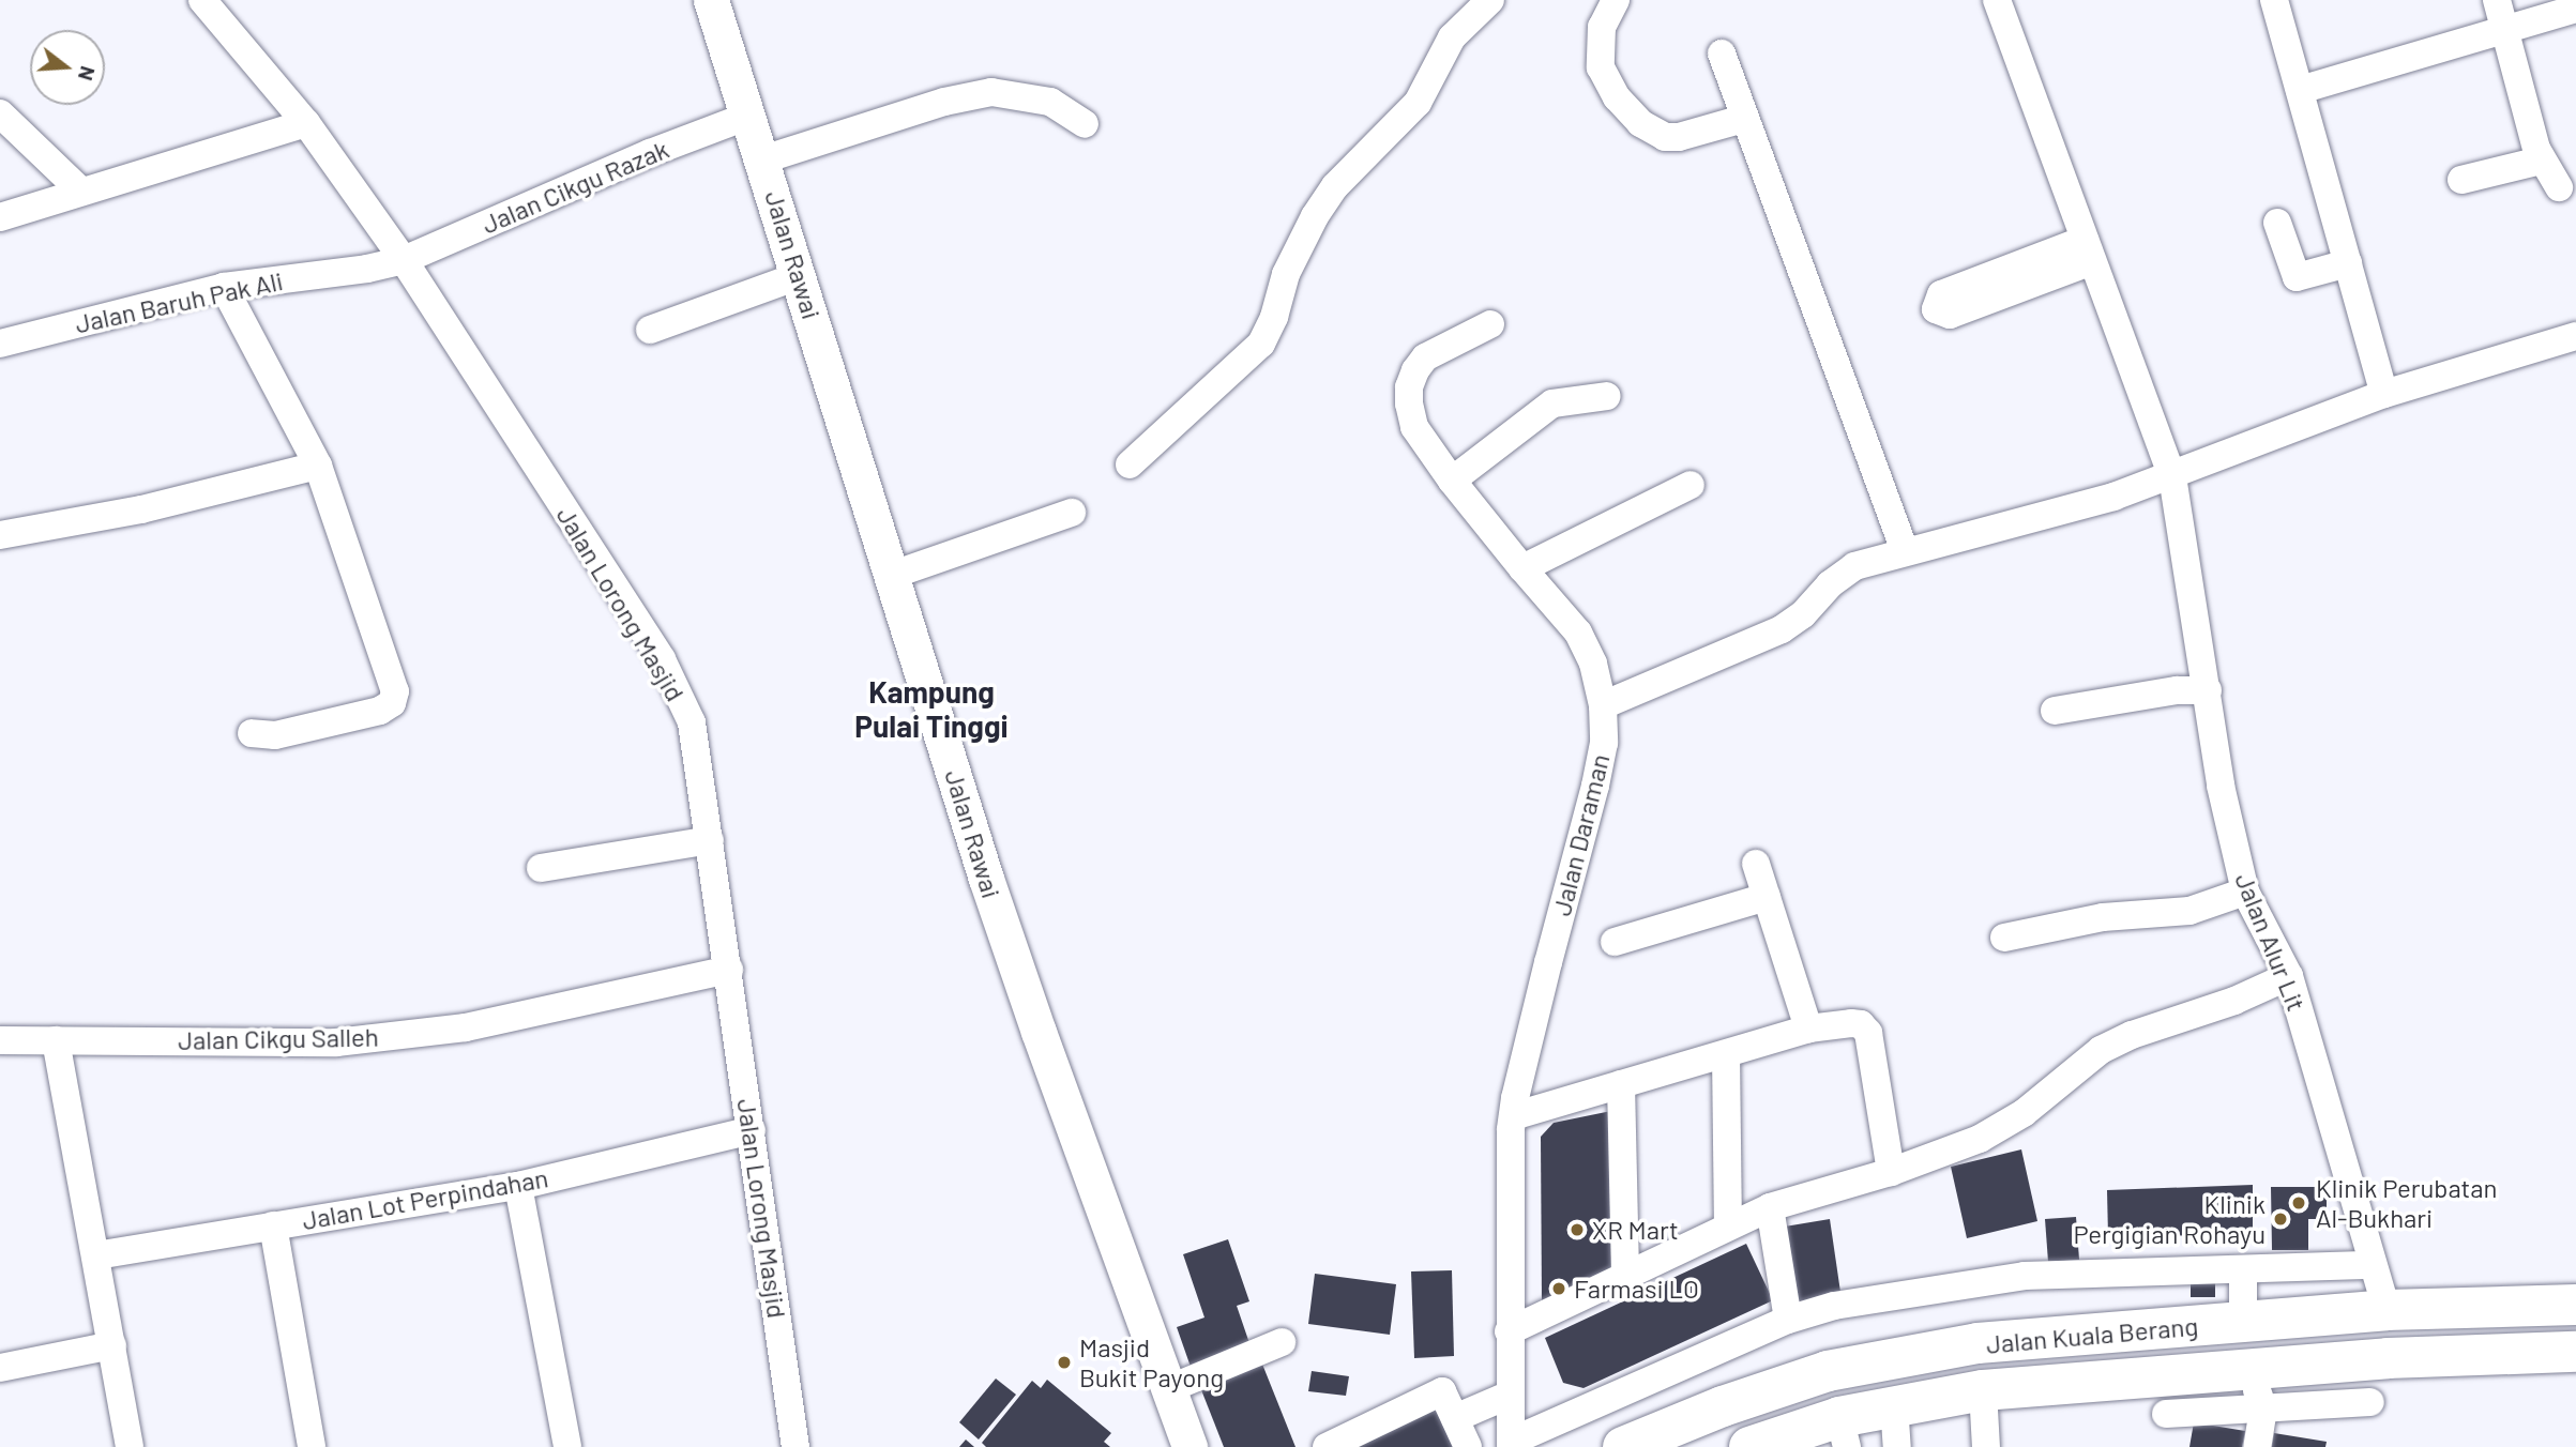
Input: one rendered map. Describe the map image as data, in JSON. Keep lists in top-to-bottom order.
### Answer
{
  "streets": {
    "highway": ["Jalan Kuala Berang"],
    "main road": ["Jalan Rawai"],
    "street": [
      "Jalan Cikgu Razak",
      "Jalan Baruh Pak Ali",
      "Jalan Lorong Masjid",
      "Jalan Daraman",
      "Jalan Alur Lit",
      "Jalan Cikgu Salleh",
      "Jalan Lot Perpindahan"
    ]
  },
  "crossings": [
    ["Jalan Cikgu Razak", "Jalan Rawai"],
    ["Jalan Cikgu Razak", "Jalan Baruh Pak Ali"],
    ["Jalan Cikgu Razak", "Jalan Lorong Masjid"],
    ["Jalan Baruh Pak Ali", "Jalan Lorong Masjid"],
    ["Jalan Lorong Masjid", "Jalan Cikgu Salleh"],
    ["Jalan Lorong Masjid", "Jalan Lot Perpindahan"],
    ["Jalan Alur Lit", "Jalan Kuala Berang"]
  ],
  "districts": ["Kampung Pulai Tinggi"],
  "places": [
    "Klinik Perubatan Al-Bukhari",
    "Klinik Pergigian Rohayu",
    "XR Mart",
    "Farmasi LO",
    "Masjid Bukit Payong"
  ],
  "north": "right"
}
